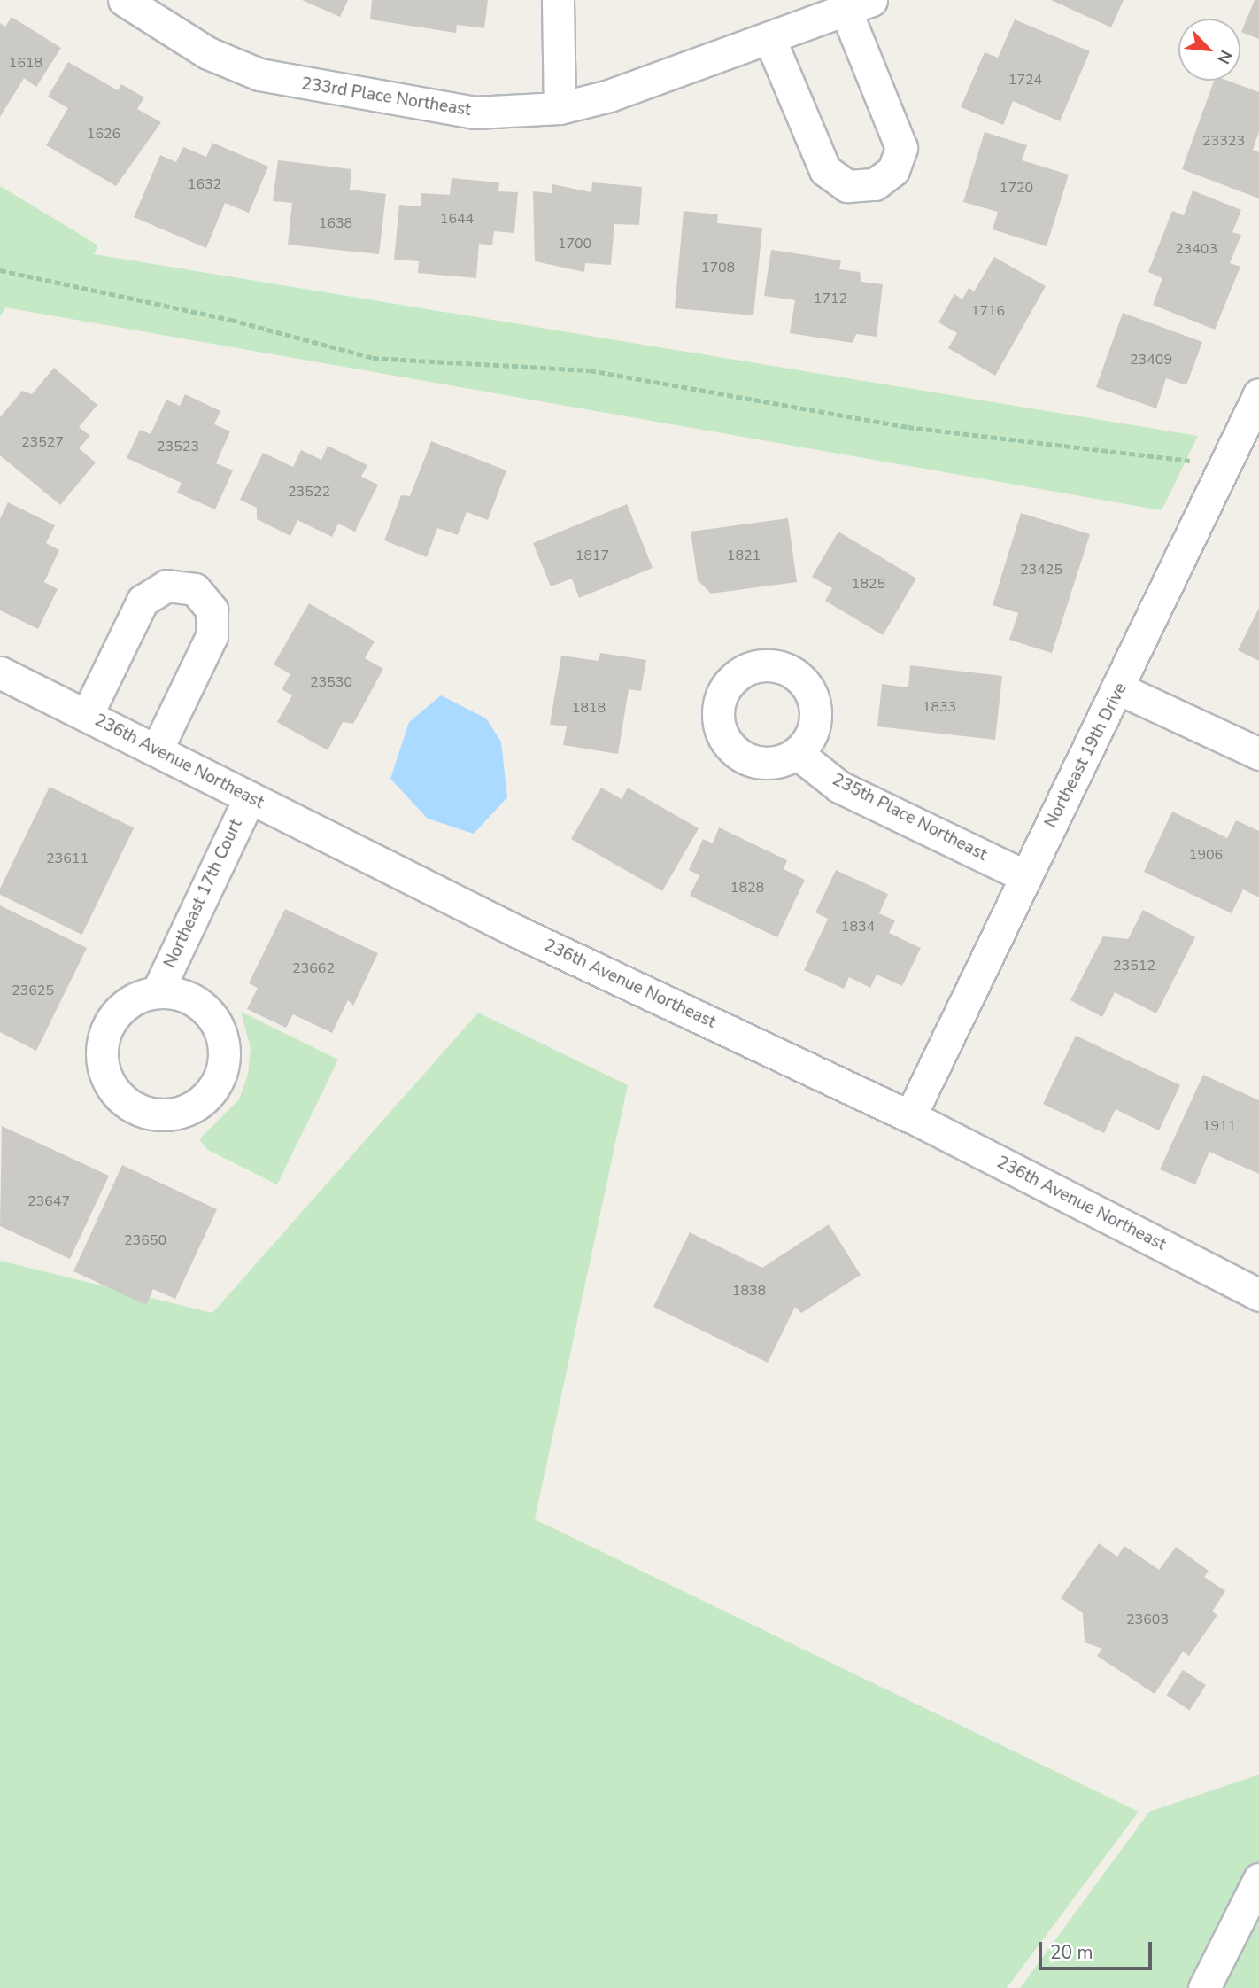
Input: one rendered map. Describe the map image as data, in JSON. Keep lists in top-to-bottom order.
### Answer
{
  "streets": {
    "street": [
      "233rd Place Northeast",
      "Northeast 19th Drive",
      "236th Avenue Northeast",
      "235th Place Northeast",
      "Northeast 17th Court"
    ]
  },
  "crossings": [
    ["Northeast 19th Drive", "236th Avenue Northeast"],
    ["Northeast 19th Drive", "235th Place Northeast"],
    ["236th Avenue Northeast", "Northeast 17th Court"]
  ],
  "house_numbers": [
    "1618",
    "1724",
    "1626",
    "23323",
    "1632",
    "1720",
    "1644",
    "1638",
    "1700",
    "23403",
    "1708",
    "1712",
    "1716",
    "23409",
    "23527",
    "23523",
    "23522",
    "1817",
    "1821",
    "23425",
    "1825",
    "23530",
    "1833",
    "1818",
    "1906",
    "23611",
    "1828",
    "1834",
    "23512",
    "23662",
    "23625",
    "1911",
    "23647",
    "23650",
    "1838",
    "23603"
  ],
  "scale_bar": "20 m",
  "north": "bottom right"
}
